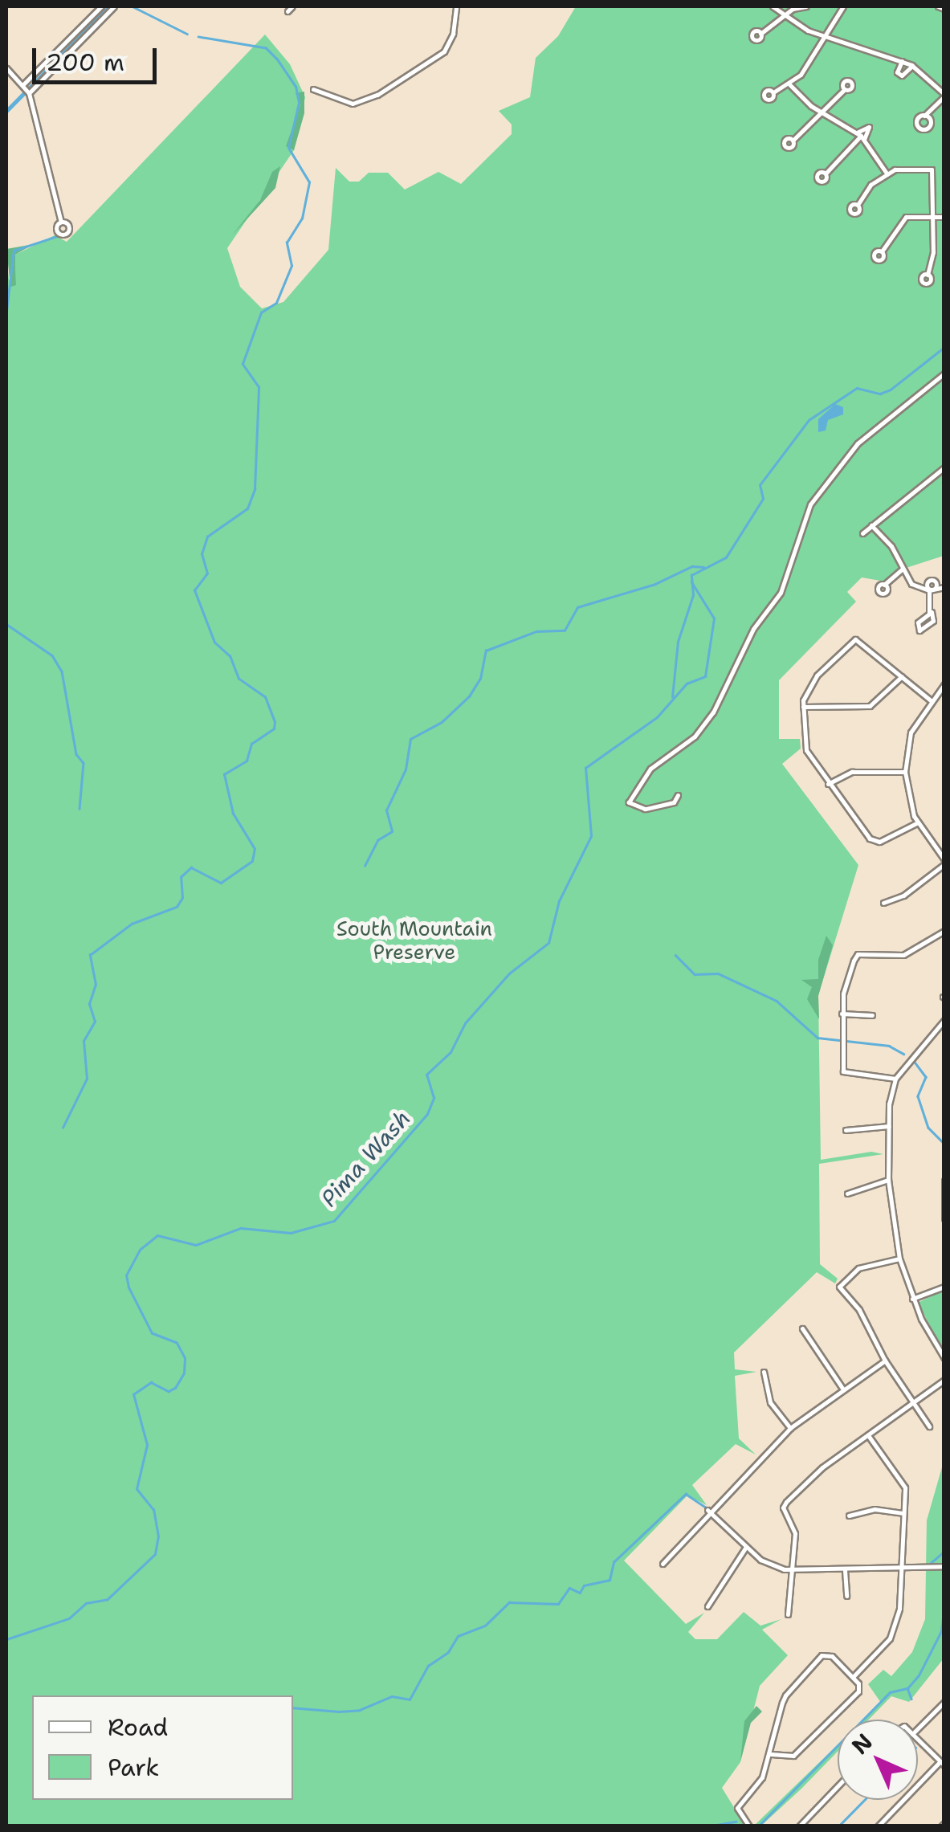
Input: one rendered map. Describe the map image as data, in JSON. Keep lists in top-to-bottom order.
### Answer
{
  "water": ["Pima Wash"],
  "parks": ["South Mountain Preserve"],
  "legend": ["Road", "Park"],
  "scale_bar": "200 m",
  "north": "top left"
}
